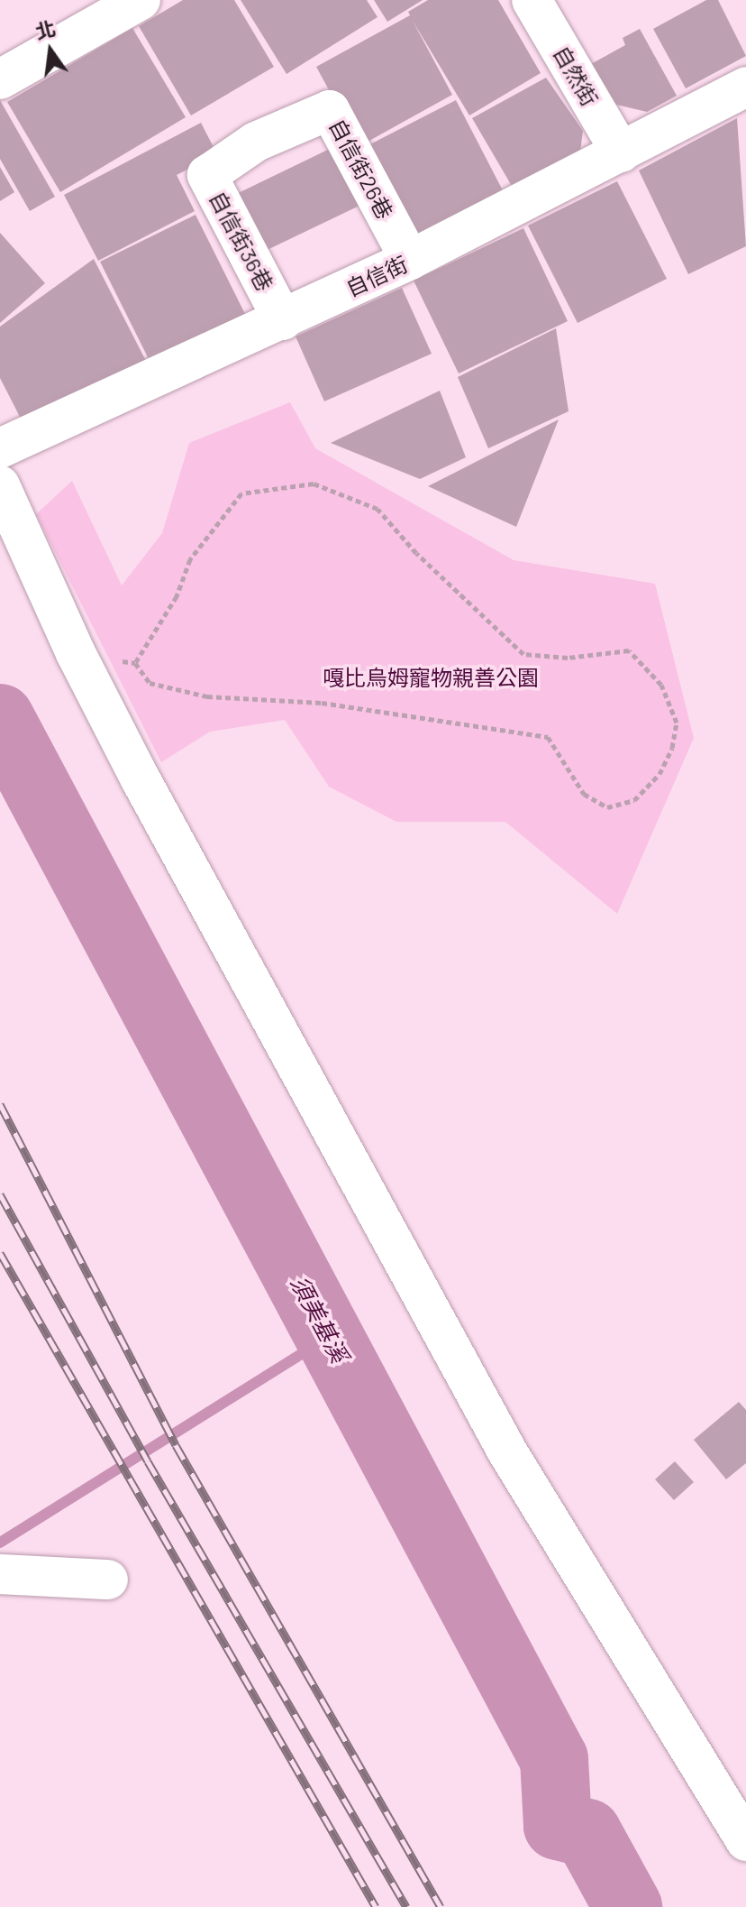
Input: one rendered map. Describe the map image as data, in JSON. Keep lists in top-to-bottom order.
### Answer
{
  "streets": {
    "street": [
      "自然街",
      "自信街26巷",
      "自信街36巷",
      "自信街"
    ]
  },
  "crossings": [
    ["自然街", "自信街"],
    ["自信街26巷", "自信街36巷"],
    ["自信街26巷", "自信街"],
    ["自信街36巷", "自信街"]
  ],
  "water": ["須美基溪"],
  "parks": ["嘎比烏姆寵物親善公園"],
  "north": "top"
}
